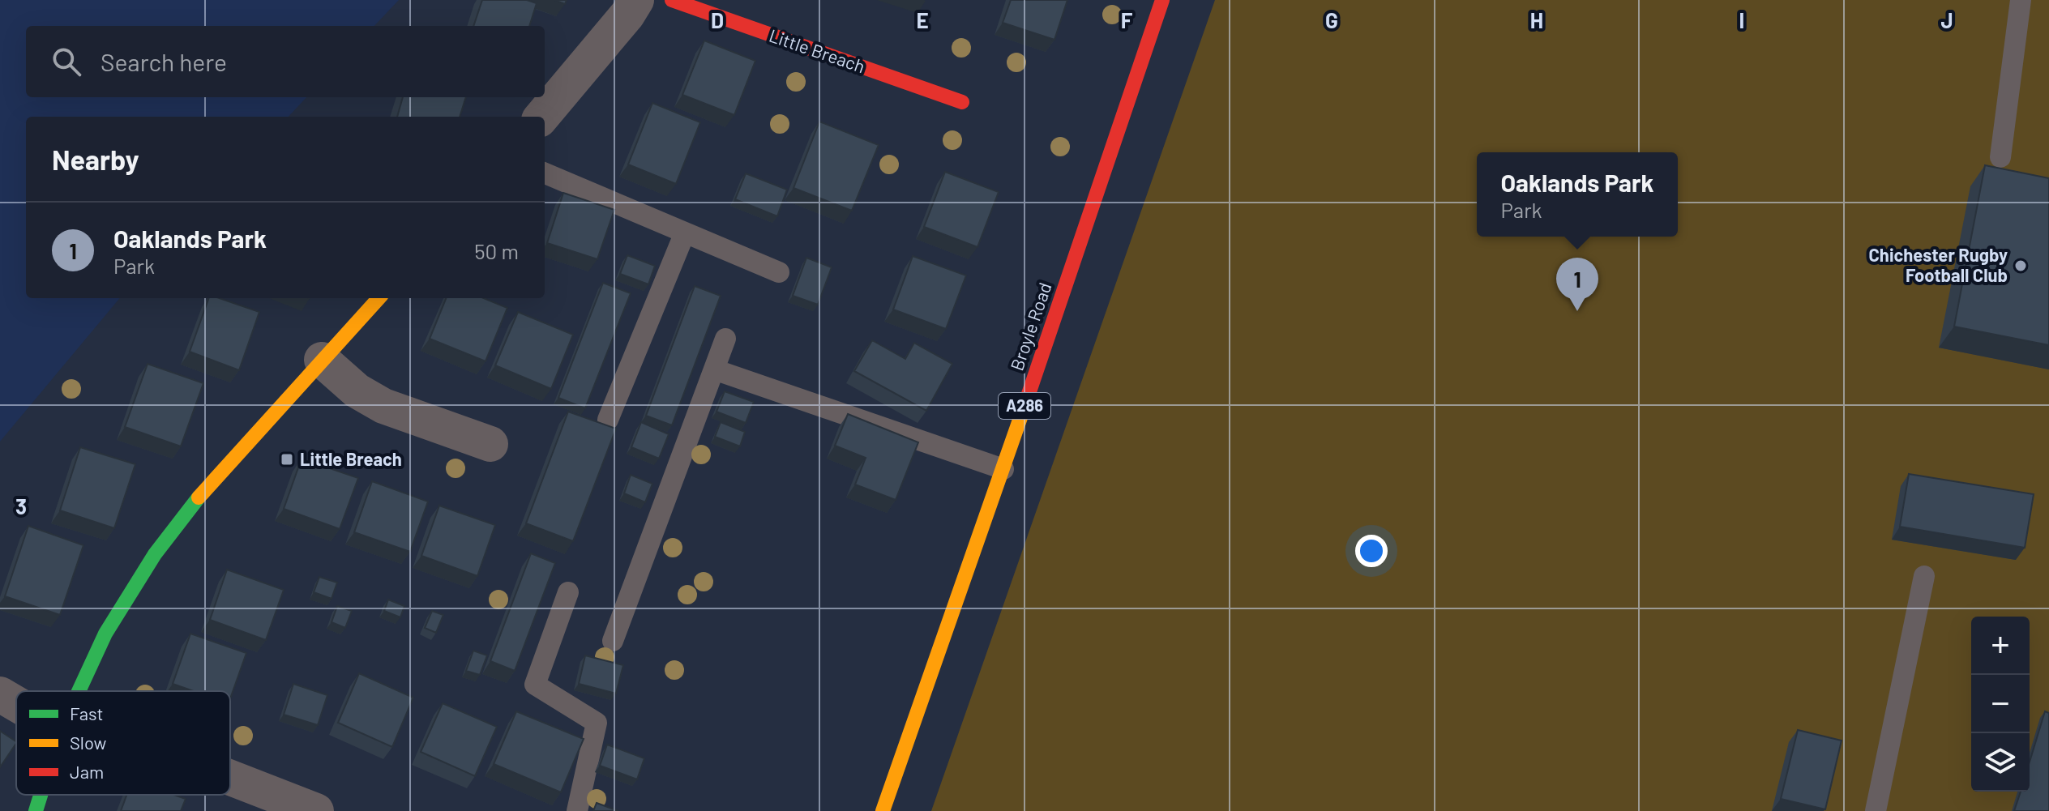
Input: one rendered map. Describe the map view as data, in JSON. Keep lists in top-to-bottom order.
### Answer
{
  "streets": {
    "street": ["Little Breach", "Broyle Road", "A286"]
  },
  "places": {
    "other": ["Chichester Rugby Football Club"],
    "transit": ["Little Breach"]
  },
  "legend": ["Fast", "Slow", "Jam"],
  "page": {
    "search": "Search here",
    "heading": "Nearby",
    "popup": ["Oaklands Park", "Park"],
    "list": [
      {
        "mark": "1",
        "name": "Oaklands Park",
        "note": "Park",
        "value": "50 m"
      }
    ],
    "pins": "1",
    "map_buttons": ["+", "−"]
  },
  "grid": {
    "columns": [
      "D",
      "E",
      "F",
      "G",
      "H",
      "I",
      "J"
    ],
    "rows": ["3"]
  }
}
